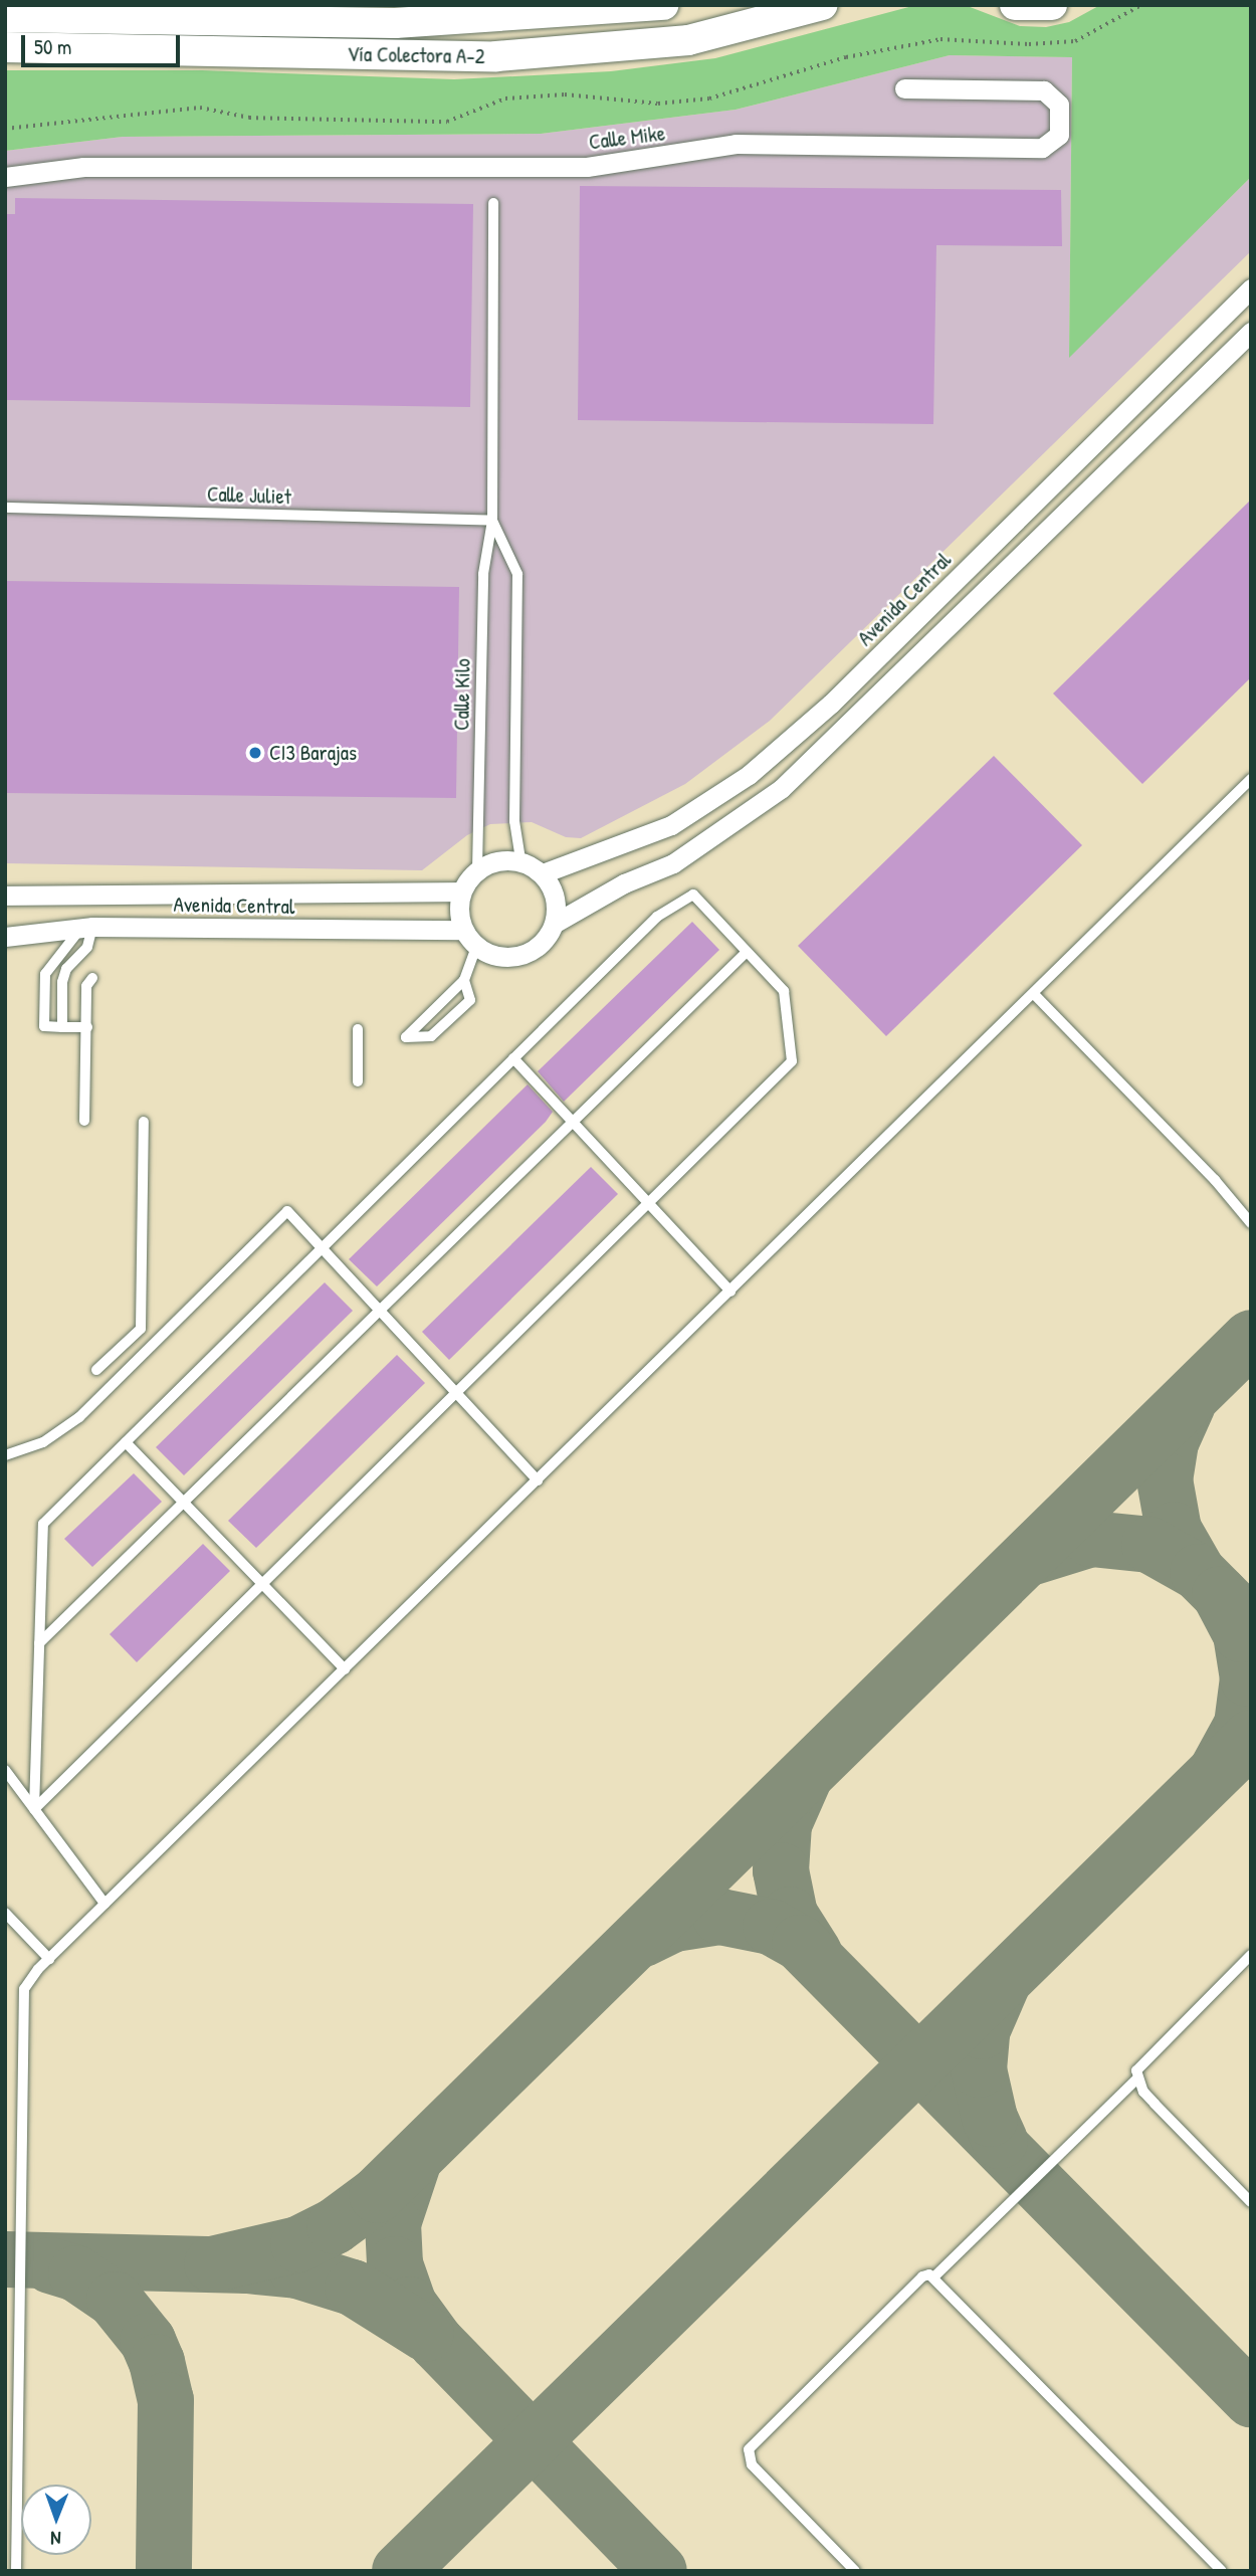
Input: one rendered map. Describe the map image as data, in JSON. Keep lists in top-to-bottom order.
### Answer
{
  "streets": {
    "main road": ["Vía Colectora A-2"],
    "street": ["Calle Mike", "Avenida Central"],
    "lane": ["Calle Juliet", "Calle Kilo"]
  },
  "crossings": [
    ["Calle Juliet", "Calle Kilo"],
    ["Avenida Central", "Calle Kilo"]
  ],
  "places": ["CI3 Barajas"],
  "scale_bar": "50 m",
  "north": "bottom"
}
